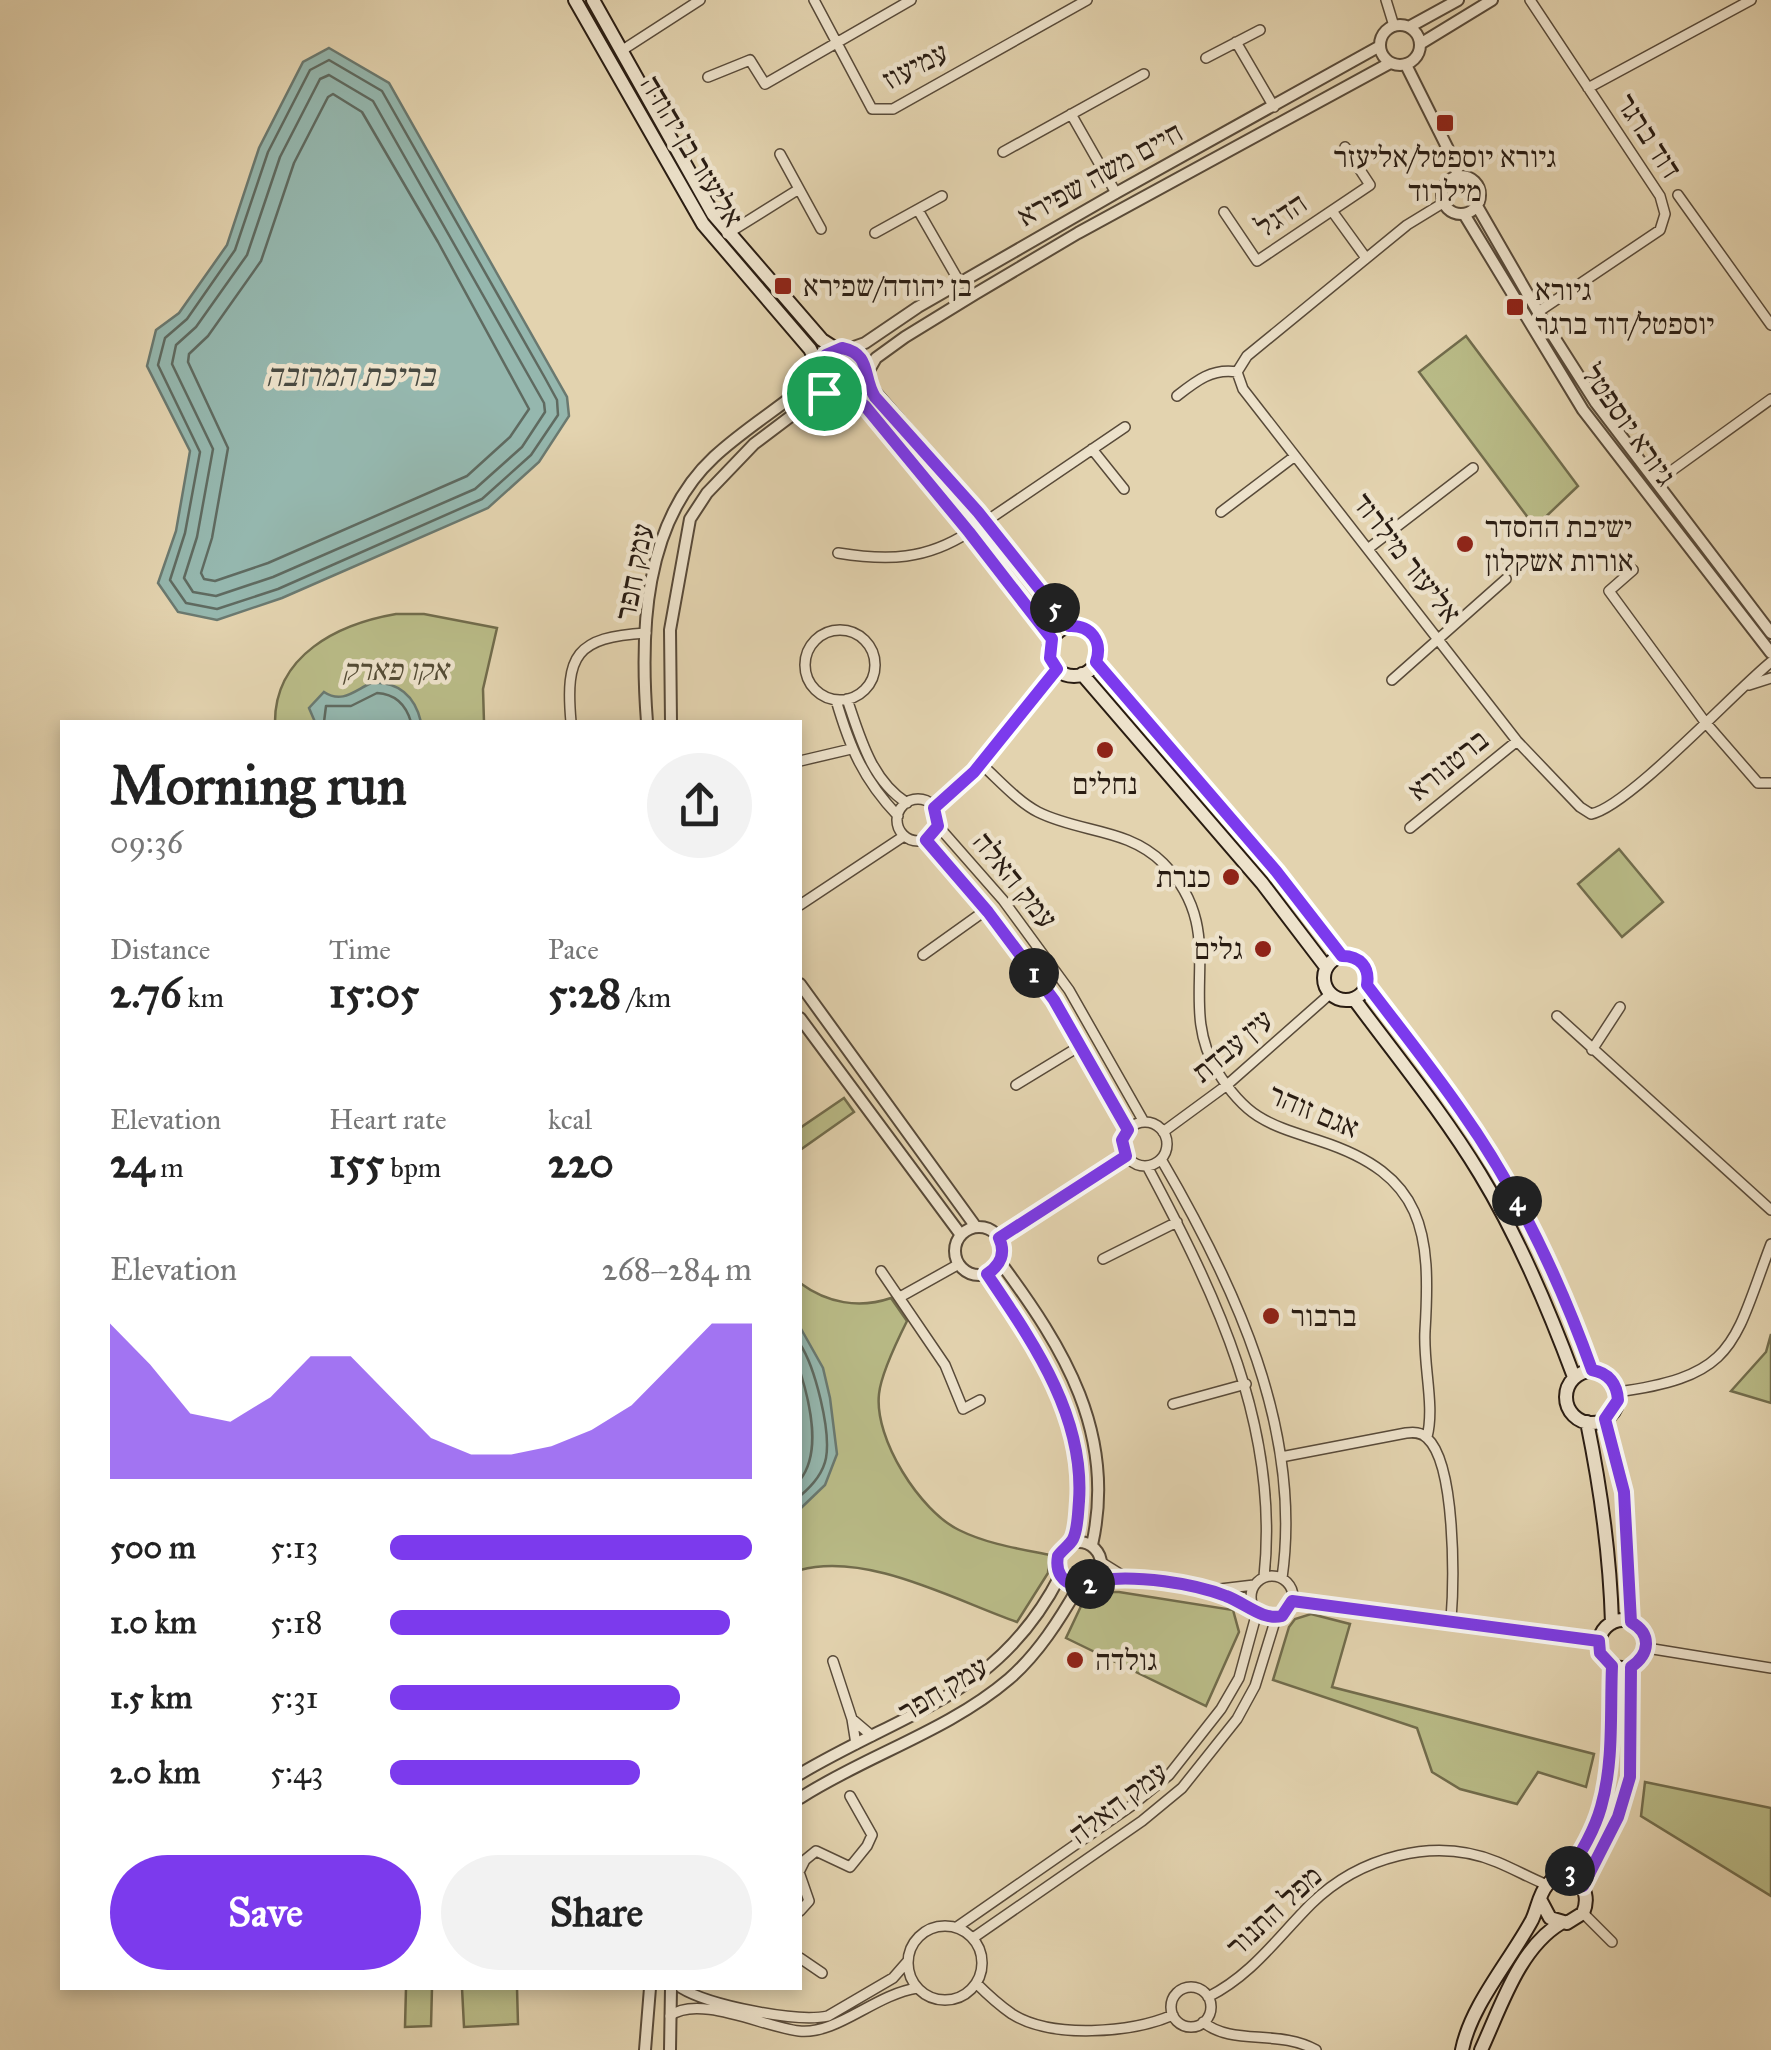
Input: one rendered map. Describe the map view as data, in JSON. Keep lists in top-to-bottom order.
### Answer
{
  "streets": {
    "main road": ["אליעזר בן יהודה"],
    "street": [
      "עמיעוז",
      "דוד ברגר",
      "חיים משה שפירא",
      "הדגל",
      "גיורא יוספטל",
      "אליעזר מילרוד",
      "עמק חפר",
      "ברטנורא",
      "עמק האלה",
      "עין עבדת",
      "אגם זוהר",
      "מפל התנור"
    ]
  },
  "crossings": [
    ["דוד ברגר", "גיורא יוספטל"],
    ["אליעזר בן יהודה", "חיים משה שפירא"],
    ["אליעזר בן יהודה", "עמק חפר"],
    ["חיים משה שפירא", "עמק חפר"],
    ["אליעזר מילרוד", "ברטנורא"],
    ["עמק האלה", "עין עבדת"],
    ["עין עבדת", "אגם זוהר"]
  ],
  "water": ["בריכת המרזבה"],
  "parks": ["אקו פארק"],
  "places": {
    "transit": ["גיורא יוספטל/אליעזר מילרוד", "בן יהודה/שפירא", "גיורא יוספטל/דוד ברגר"],
    "other": [
      "ישיבת ההסדר אורות אשקלון",
      "נחלים",
      "כנרת",
      "גלים",
      "ברבור",
      "גולדה"
    ]
  },
  "page": {
    "pins": [
      "5",
      "1",
      "4",
      "2",
      "3"
    ],
    "heading": ["Morning run", "09:36"],
    "stats": [
      ["Distance", "2.76 km"],
      ["Time", "15:05"],
      ["Pace", "5:28 /km"],
      ["Elevation", "24 m"],
      ["Heart rate", "155 bpm"],
      ["kcal", "220"]
    ],
    "chart": ["Elevation", "268–284 m"],
    "list": [
      {
        "name": "500 m",
        "note": "5:13"
      },
      {
        "name": "1.0 km",
        "note": "5:18"
      },
      {
        "name": "1.5 km",
        "note": "5:31"
      },
      {
        "name": "2.0 km",
        "note": "5:43"
      }
    ],
    "buttons": ["Save", "Share"]
  }
}
